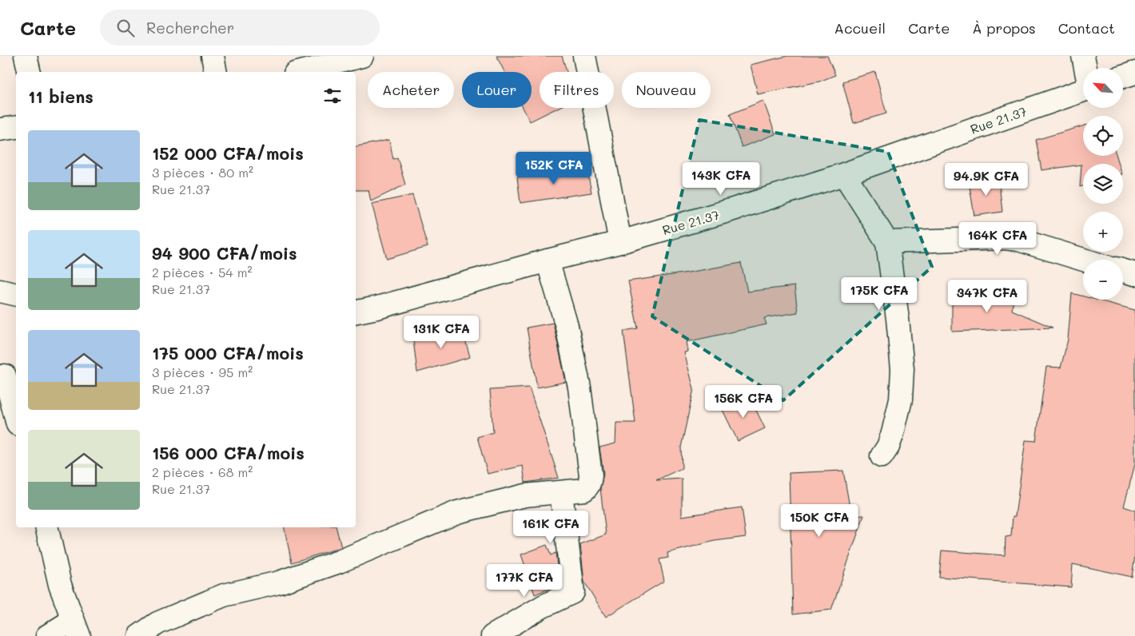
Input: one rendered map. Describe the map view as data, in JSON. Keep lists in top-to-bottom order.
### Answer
{
  "streets": {
    "street": ["Rue 21.37"]
  },
  "north": "top left",
  "page": {
    "header": "Carte",
    "search": "Rechercher",
    "nav": [
      "Accueil",
      "Carte",
      "À propos",
      "Contact"
    ],
    "map_buttons": ["+", "−"],
    "chip": [
      "Acheter",
      "Louer",
      "Filtres",
      "Nouveau"
    ],
    "heading": "11 biens",
    "list": [
      {
        "name": "152 000 CFA/mois",
        "note": "3 pièces · 80 m² · Rue 21.37"
      },
      {
        "name": "94 900 CFA/mois",
        "note": "2 pièces · 54 m² · Rue 21.37"
      },
      {
        "name": "175 000 CFA/mois",
        "note": "3 pièces · 95 m² · Rue 21.37"
      },
      {
        "name": "156 000 CFA/mois",
        "note": "2 pièces · 68 m² · Rue 21.37"
      }
    ],
    "price": [
      "152K CFA",
      "143K CFA",
      "94.9K CFA",
      "164K CFA",
      "175K CFA",
      "347K CFA",
      "131K CFA",
      "156K CFA",
      "150K CFA",
      "161K CFA",
      "177K CFA"
    ]
  }
}
